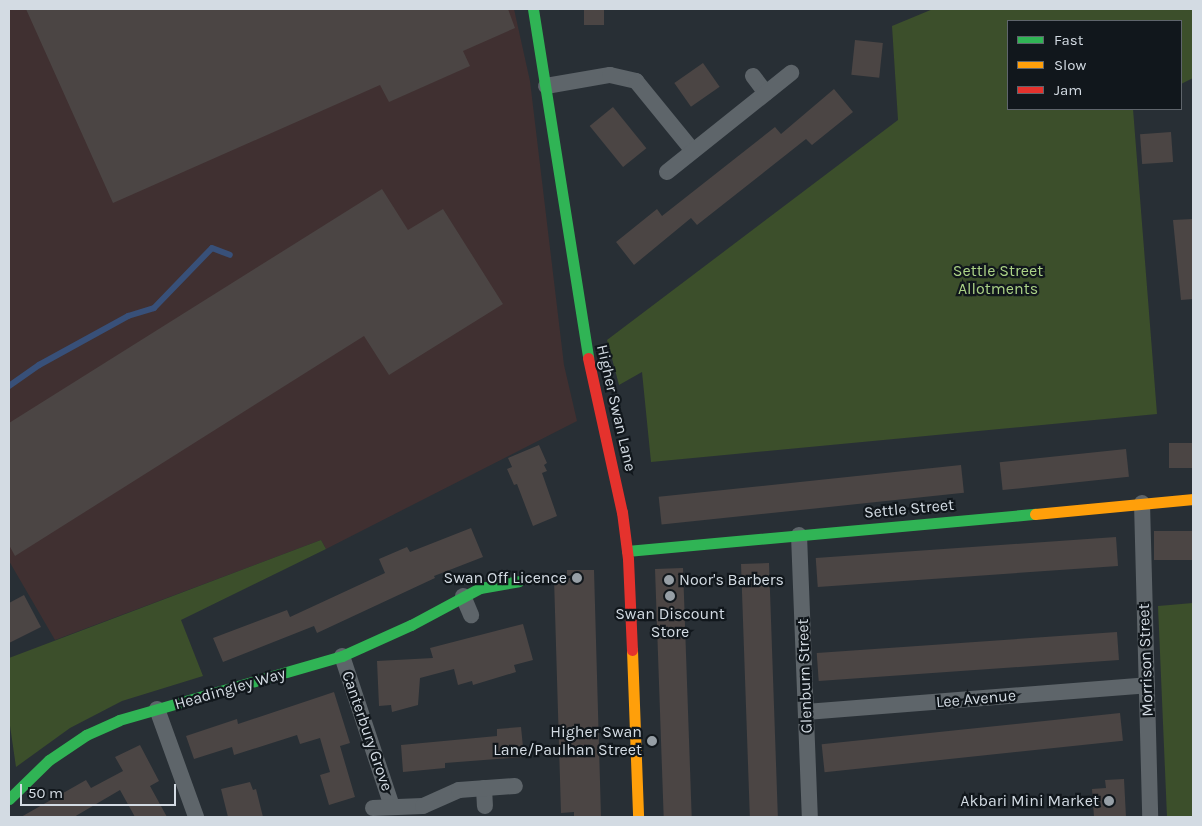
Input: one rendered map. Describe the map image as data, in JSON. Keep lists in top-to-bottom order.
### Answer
{
  "streets": {
    "street": [
      "Higher Swan Lane",
      "Settle Street",
      "Morrison Street",
      "Glenburn Street",
      "Headingley Way",
      "Lee Avenue",
      "Canterbury Grove"
    ]
  },
  "crossings": [
    ["Higher Swan Lane", "Settle Street"],
    ["Settle Street", "Morrison Street"],
    ["Settle Street", "Glenburn Street"],
    ["Morrison Street", "Lee Avenue"],
    ["Glenburn Street", "Lee Avenue"],
    ["Headingley Way", "Canterbury Grove"]
  ],
  "parks": ["Settle Street Allotments"],
  "places": [
    "Swan Off Licence",
    "Noor's Barbers",
    "Swan Discount Store",
    "Higher Swan Lane/Paulhan Street",
    "Akbari Mini Market"
  ],
  "legend": ["Fast", "Slow", "Jam"],
  "scale_bar": "50 m"
}
